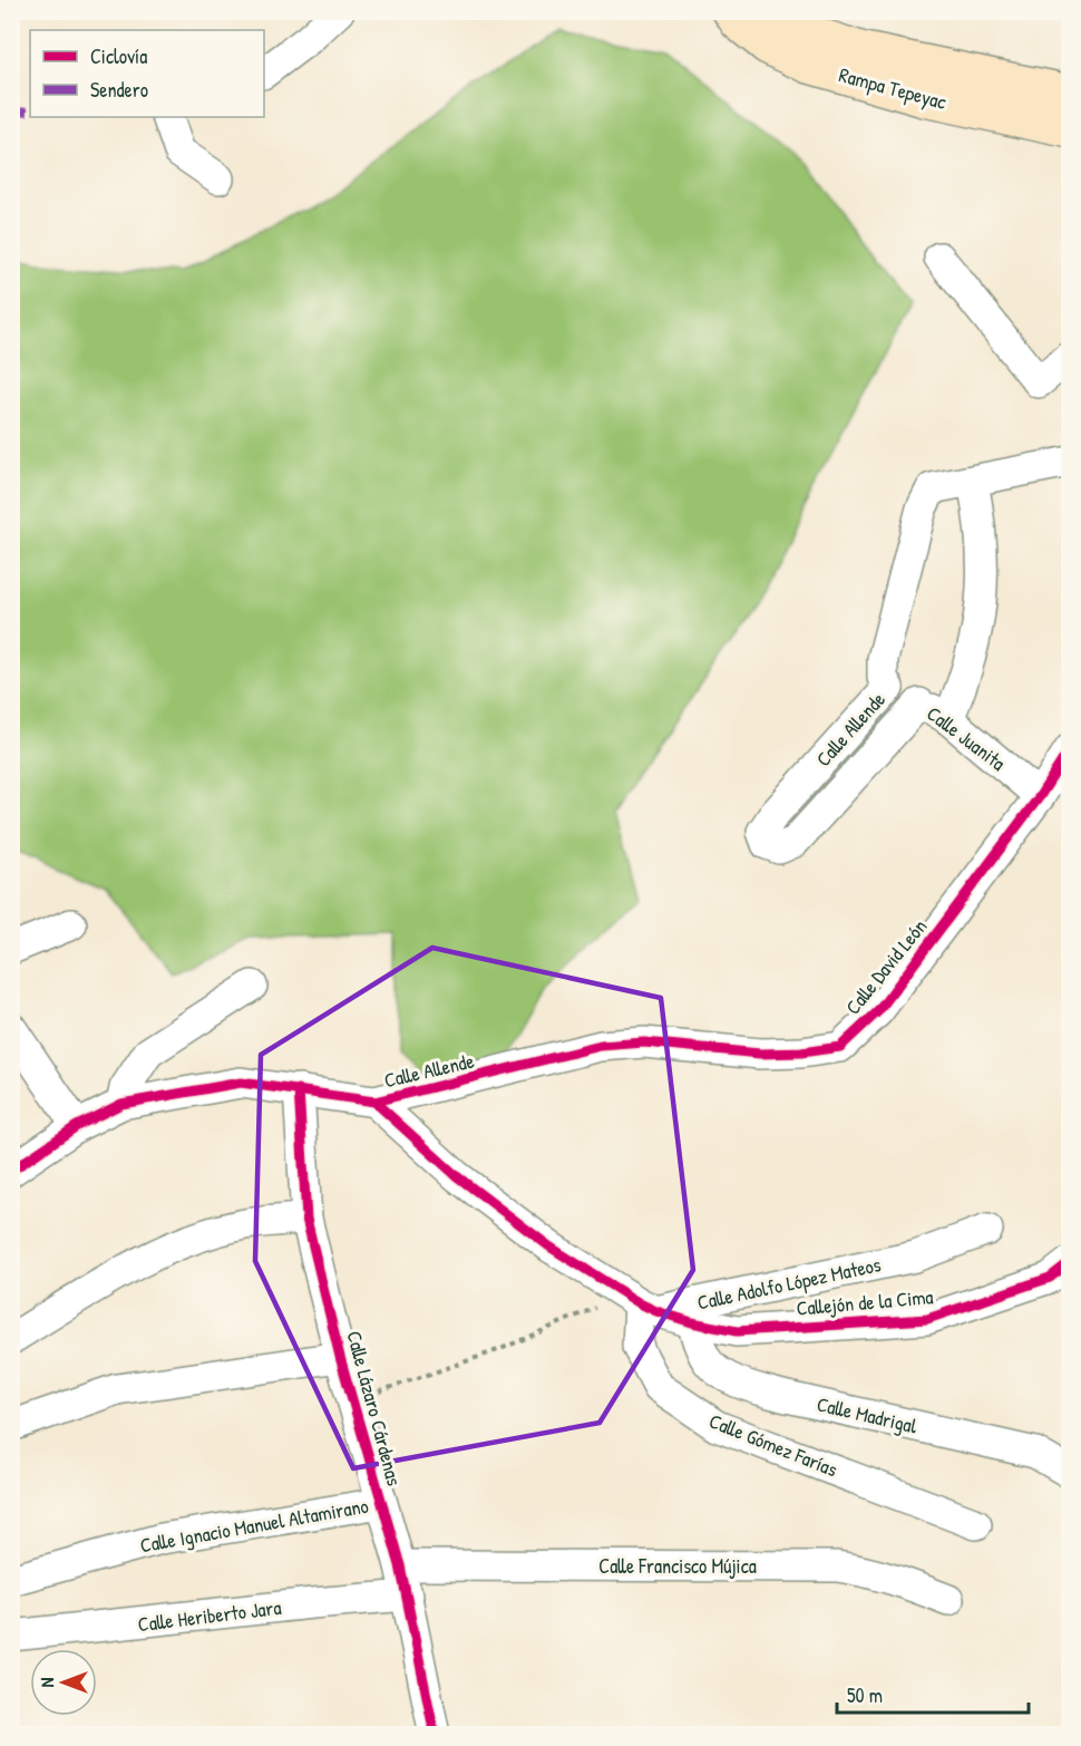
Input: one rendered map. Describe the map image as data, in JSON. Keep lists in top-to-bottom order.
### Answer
{
  "streets": {
    "main road": ["Rampa Tepeyac"],
    "street": [
      "Calle Allende",
      "Calle Juanita",
      "Calle David León",
      "Calle Adolfo López Mateos",
      "Callejón de la Cima",
      "Calle Lázaro Cárdenas",
      "Calle Madrigal",
      "Calle Gómez Farías",
      "Calle Ignacio Manuel Altamirano",
      "Calle Francisco Mújica",
      "Calle Heriberto Jara"
    ]
  },
  "crossings": [
    ["Calle Allende", "Calle Juanita"],
    ["Calle Allende", "Calle David León"],
    ["Calle Juanita", "Calle David León"],
    ["Calle Adolfo López Mateos", "Callejón de la Cima"],
    ["Calle Adolfo López Mateos", "Calle Gómez Farías"],
    ["Callejón de la Cima", "Calle Madrigal"],
    ["Callejón de la Cima", "Calle Gómez Farías"],
    ["Calle Lázaro Cárdenas", "Calle Ignacio Manuel Altamirano"],
    ["Calle Lázaro Cárdenas", "Calle Francisco Mújica"],
    ["Calle Lázaro Cárdenas", "Calle Heriberto Jara"]
  ],
  "legend": ["Ciclovía", "Sendero"],
  "scale_bar": "50 m",
  "north": "left"
}
